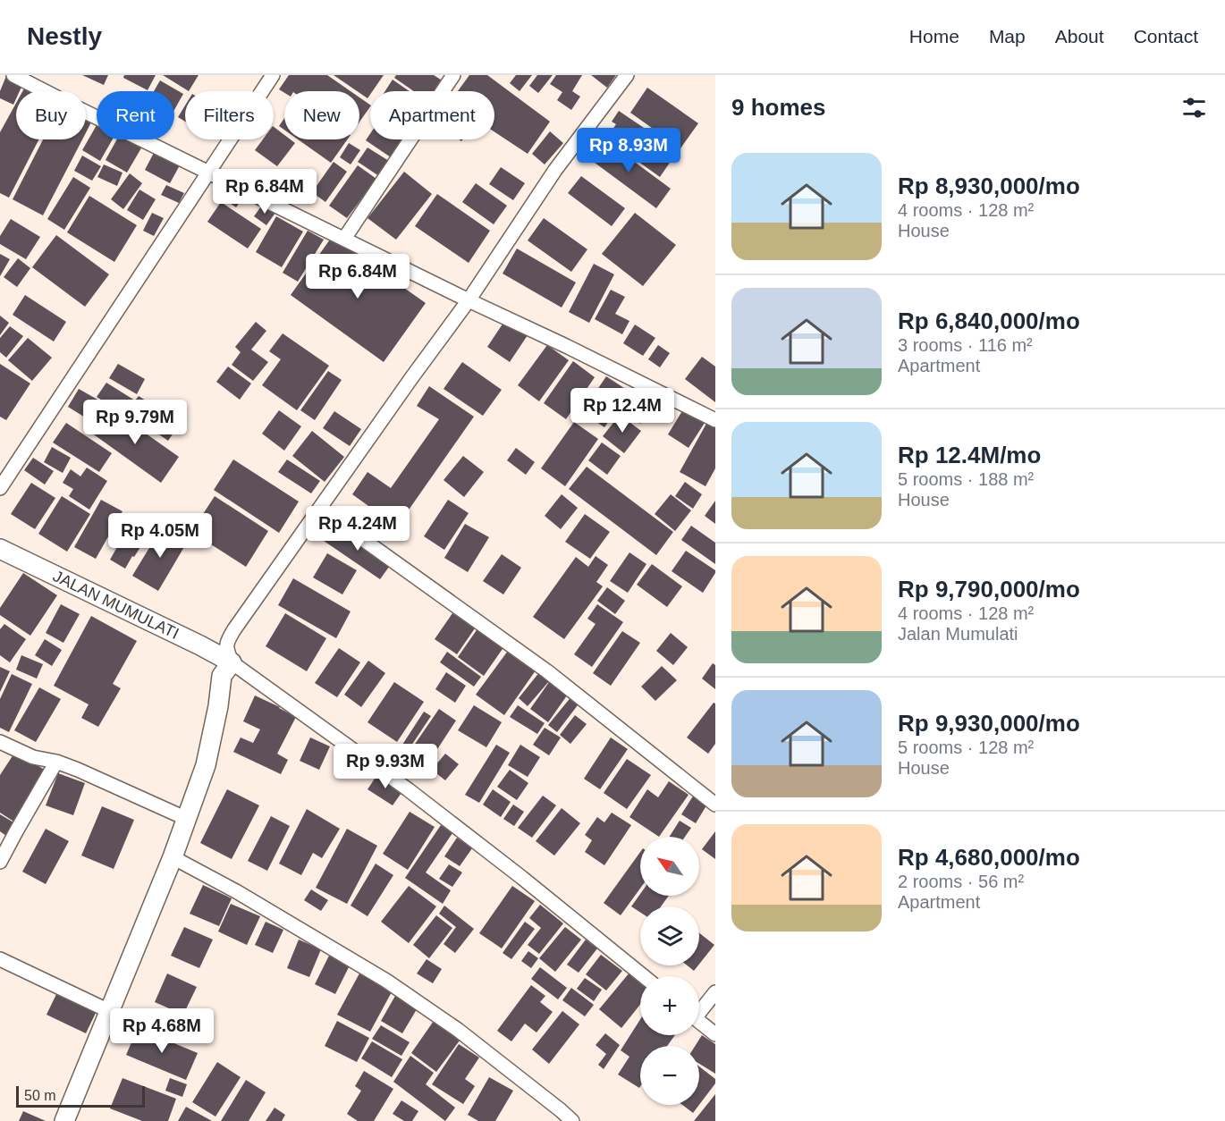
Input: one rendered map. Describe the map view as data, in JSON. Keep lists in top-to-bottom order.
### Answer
{
  "streets": {
    "street": ["JALAN MUMULATI"]
  },
  "scale_bar": "50 m",
  "north": "top left",
  "page": {
    "header": "Nestly",
    "nav": [
      "Home",
      "Map",
      "About",
      "Contact"
    ],
    "heading": "9 homes",
    "chip": [
      "Buy",
      "Rent",
      "Filters",
      "New",
      "Apartment"
    ],
    "price": [
      "Rp 8.93M",
      "Rp 6.84M",
      "Rp 6.84M",
      "Rp 12.4M",
      "Rp 9.79M",
      "Rp 4.24M",
      "Rp 4.05M",
      "Rp 9.93M",
      "Rp 4.68M"
    ],
    "list": [
      {
        "name": "Rp 8,930,000/mo",
        "note": "4 rooms · 128 m² · House"
      },
      {
        "name": "Rp 6,840,000/mo",
        "note": "3 rooms · 116 m² · Apartment"
      },
      {
        "name": "Rp 12.4M/mo",
        "note": "5 rooms · 188 m² · House"
      },
      {
        "name": "Rp 9,790,000/mo",
        "note": "4 rooms · 128 m² · Jalan Mumulati"
      },
      {
        "name": "Rp 9,930,000/mo",
        "note": "5 rooms · 128 m² · House"
      },
      {
        "name": "Rp 4,680,000/mo",
        "note": "2 rooms · 56 m² · Apartment"
      }
    ],
    "map_buttons": ["+", "−"],
    "scale": "50 m"
  }
}
